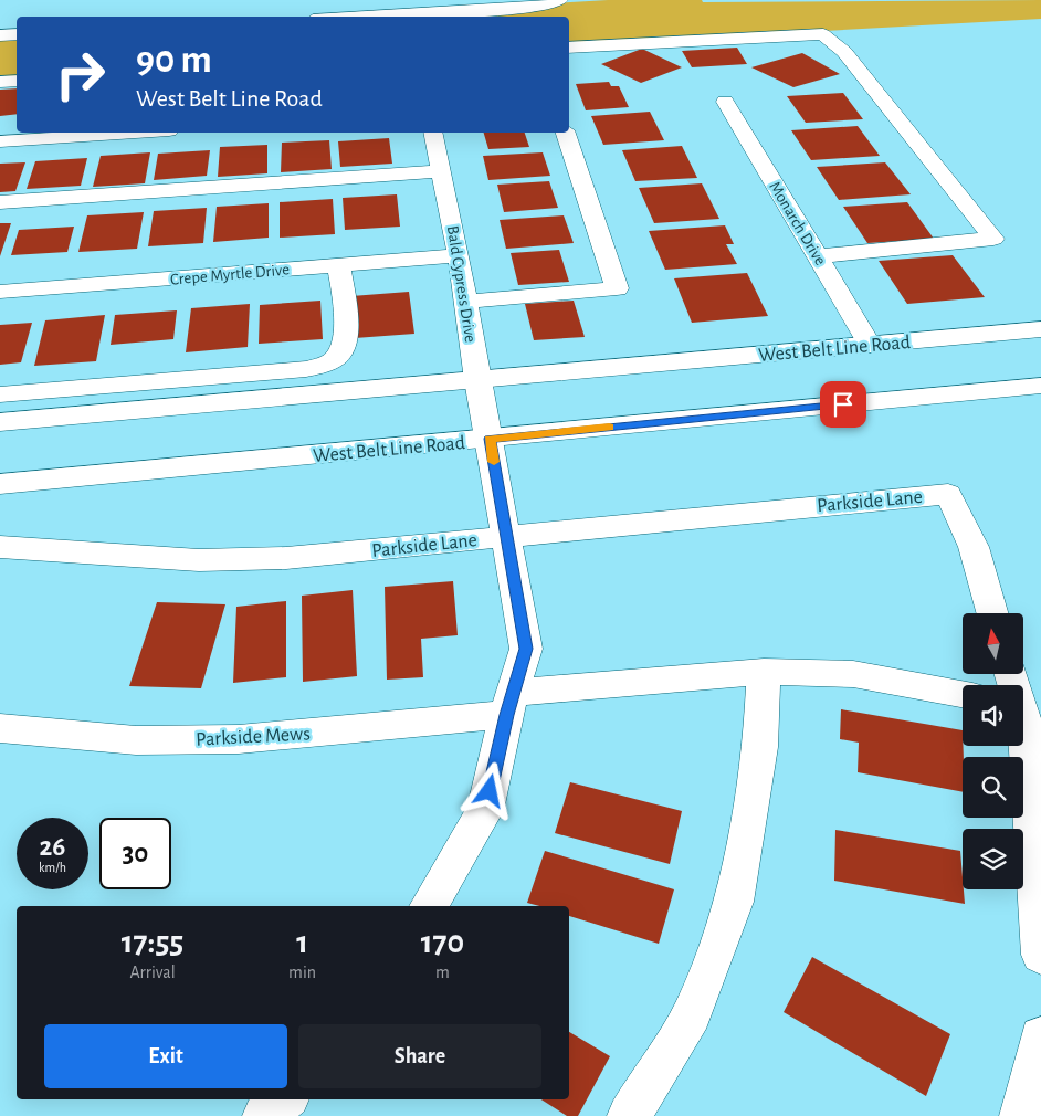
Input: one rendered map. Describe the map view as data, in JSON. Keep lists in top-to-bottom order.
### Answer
{
  "streets": {
    "street": [
      "Monarch Drive",
      "Crepe Myrtle Drive",
      "Bald Cypress Drive",
      "West Belt Line Road",
      "Parkside Lane",
      "Parkside Mews"
    ]
  },
  "crossings": [
    ["Monarch Drive", "West Belt Line Road"],
    ["Crepe Myrtle Drive", "Bald Cypress Drive"],
    ["Bald Cypress Drive", "West Belt Line Road"],
    ["Bald Cypress Drive", "Parkside Lane"],
    ["Bald Cypress Drive", "Parkside Mews"]
  ],
  "north": "top",
  "page": {
    "turn": ["90 m", "West Belt Line Road"],
    "speed": "26 km/h",
    "limit": "30",
    "eta": [
      "17:55",
      "Arrival",
      "1",
      "min",
      "170",
      "m"
    ],
    "buttons": ["Exit", "Share"]
  }
}
